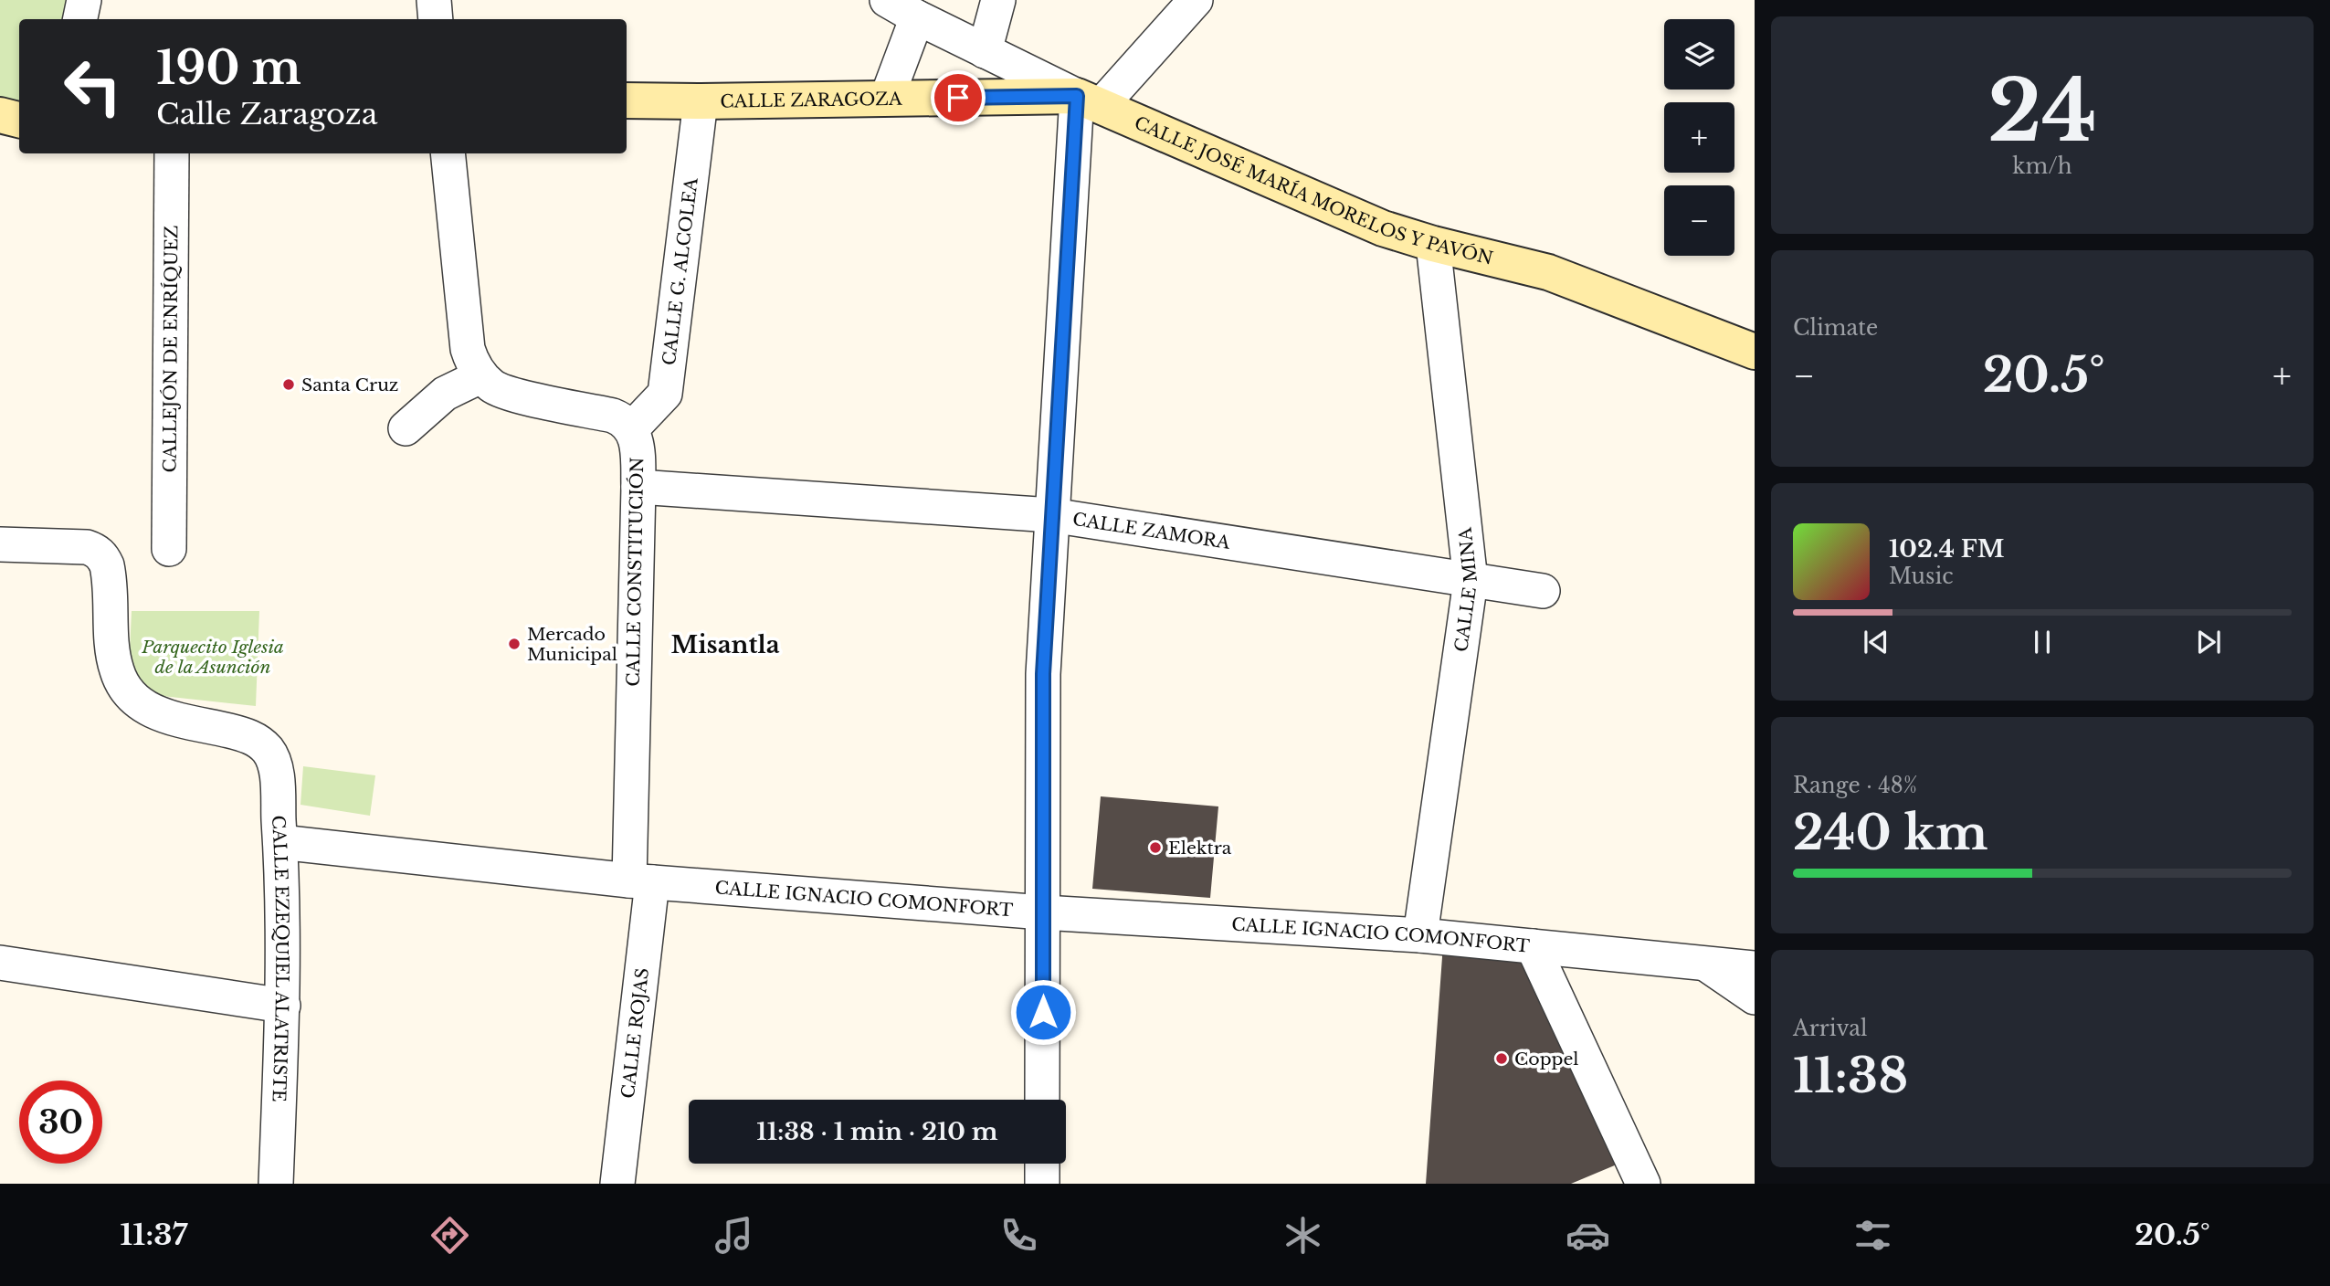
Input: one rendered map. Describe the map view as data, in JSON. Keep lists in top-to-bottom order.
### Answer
{
  "streets": {
    "main road": ["CALLE ZARAGOZA", "CALLE JOSÉ MARÍA MORELOS Y PAVÓN"],
    "street": [
      "CALLE G. ALCOLEA",
      "CALLEJÓN DE ENRÍQUEZ",
      "CALLE ZAMORA",
      "CALLE CONSTITUCIÓN",
      "CALLE MINA",
      "CALLE IGNACIO COMONFORT",
      "CALLE EZEQUIEL ALATRISTE",
      "CALLE ROJAS"
    ]
  },
  "crossings": [
    ["CALLE ZARAGOZA", "CALLE JOSÉ MARÍA MORELOS Y PAVÓN"],
    ["CALLE ZARAGOZA", "CALLE G. ALCOLEA"],
    ["CALLE JOSÉ MARÍA MORELOS Y PAVÓN", "CALLE MINA"],
    ["CALLE G. ALCOLEA", "CALLE CONSTITUCIÓN"],
    ["CALLE ZAMORA", "CALLE CONSTITUCIÓN"],
    ["CALLE ZAMORA", "CALLE MINA"],
    ["CALLE CONSTITUCIÓN", "CALLE IGNACIO COMONFORT"],
    ["CALLE CONSTITUCIÓN", "CALLE ROJAS"],
    ["CALLE MINA", "CALLE IGNACIO COMONFORT"],
    ["CALLE IGNACIO COMONFORT", "CALLE EZEQUIEL ALATRISTE"],
    ["CALLE IGNACIO COMONFORT", "CALLE ROJAS"]
  ],
  "districts": ["Misantla"],
  "parks": ["Parquecito Iglesia de la Asunción"],
  "places": [
    "Santa Cruz",
    "Mercado Municipal",
    "Elektra",
    "Coppel"
  ],
  "page": {
    "tile": [
      ["24", "km/h"],
      "Climate",
      ["Range · 48%", "240 km"],
      ["Arrival", "11:38"]
    ],
    "map_buttons": ["+", "−"],
    "turn": ["190 m", "Calle Zaragoza"],
    "heat": ["−", "20.5°", "+"],
    "song": ["102.4 FM", "Music"],
    "limit": "30",
    "trip": "11:38 · 1 min · 210 m",
    "tabs": ["11:37", "20.5°"]
  }
}
